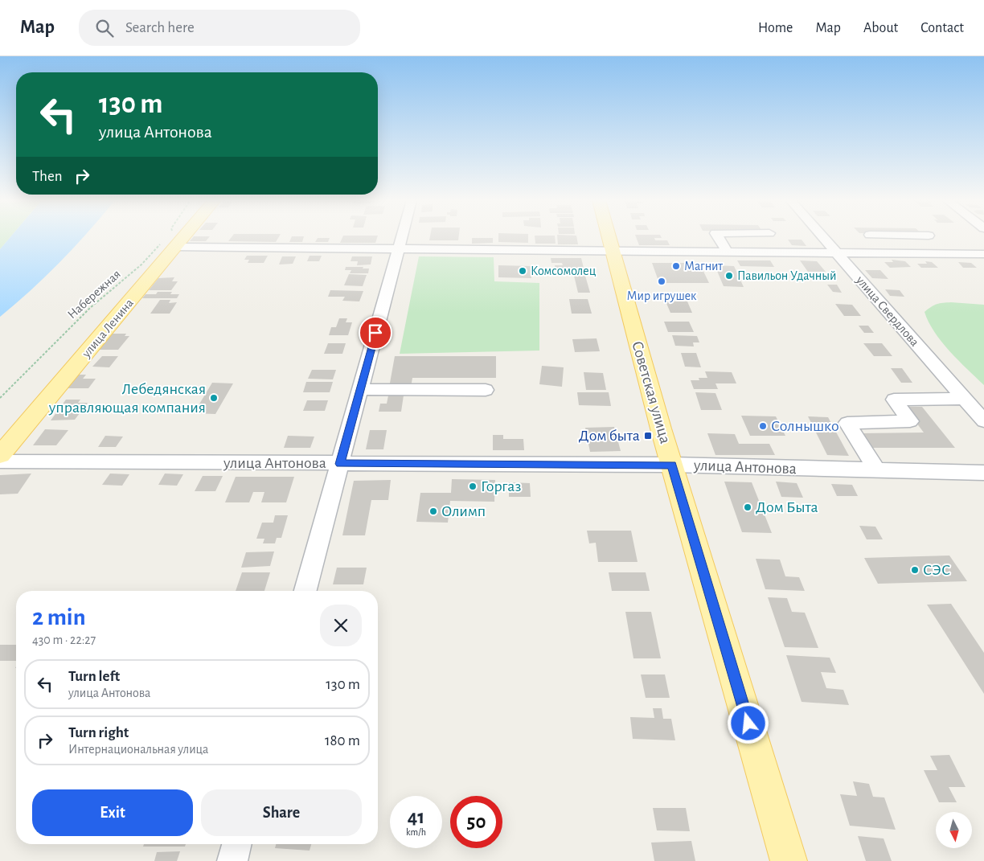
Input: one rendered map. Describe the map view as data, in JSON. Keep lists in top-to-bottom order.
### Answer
{
  "streets": {
    "main road": ["улица Ленина", "Советская улица"],
    "street": ["улица Свердлова", "улица Антонова"],
    "path": ["Набережная"]
  },
  "crossings": [
    ["Набережная", "улица Ленина"],
    ["Советская улица", "улица Антонова"]
  ],
  "places": {
    "other": [
      "Магнит",
      "Комсомолец",
      "Павильон Удачный",
      "Мир игрушек",
      "Лебедянская управляющая компания",
      "Солнышко",
      "Горгаз",
      "Дом Быта",
      "Олимп",
      "СЭС"
    ],
    "transit": ["Дом быта"]
  },
  "north": "bottom",
  "page": {
    "header": "Map",
    "search": "Search here",
    "nav": [
      "Home",
      "Map",
      "About",
      "Contact"
    ],
    "turn": ["130 m", "улица Антонова"],
    "then": "Then",
    "heading": ["2 min", "430 m · 22:27"],
    "list": [
      {
        "name": "Turn left",
        "note": "улица Антонова",
        "value": "130 m"
      },
      {
        "name": "Turn right",
        "note": "Интернациональная улица",
        "value": "180 m"
      }
    ],
    "buttons": ["Exit", "Share"],
    "speed": "41 km/h",
    "limit": "50"
  }
}
